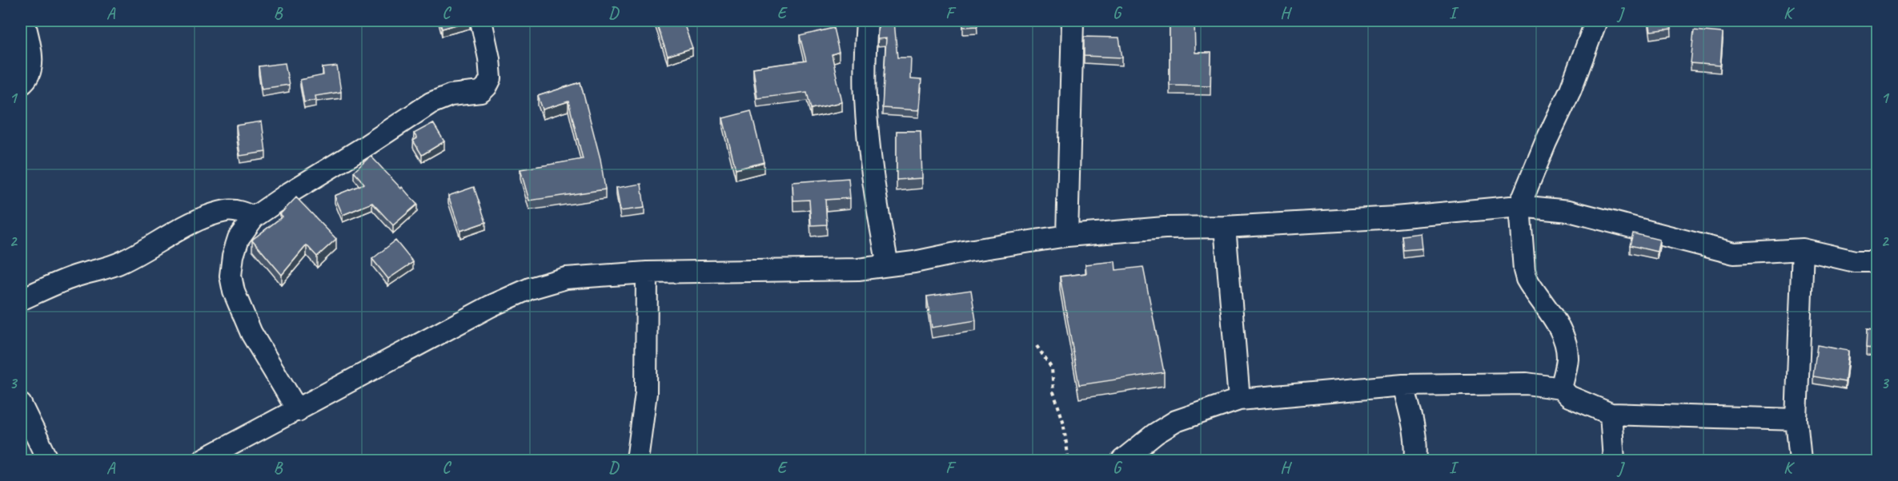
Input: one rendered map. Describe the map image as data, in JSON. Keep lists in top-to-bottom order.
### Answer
{
  "grid": {
    "columns": [
      "A",
      "B",
      "C",
      "D",
      "E",
      "F",
      "G",
      "H",
      "I",
      "J",
      "K"
    ],
    "rows": ["1", "2", "3"]
  }
}
